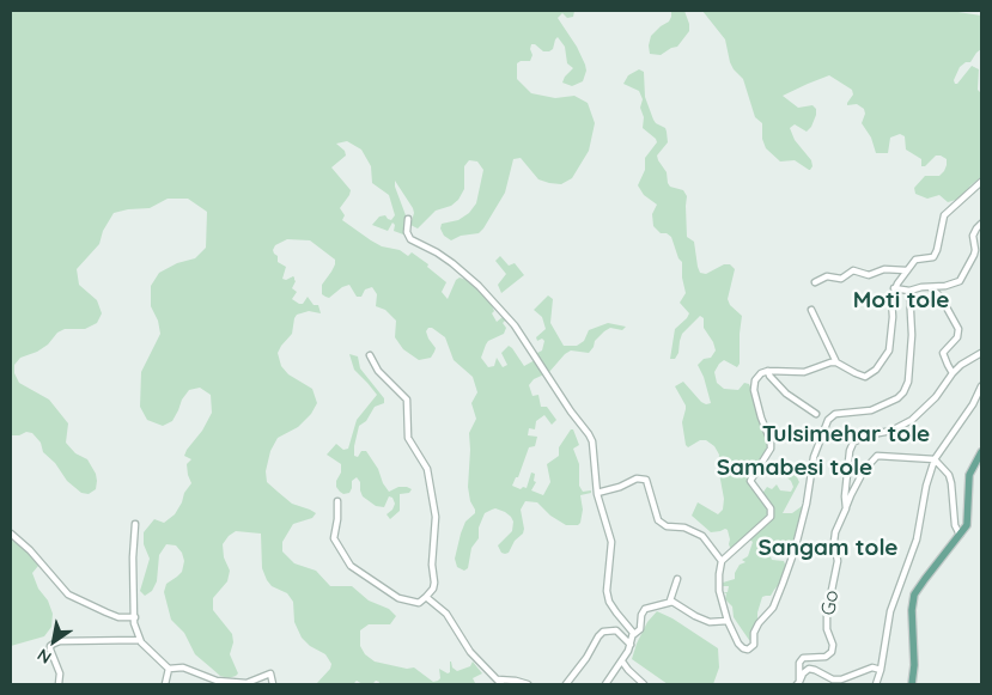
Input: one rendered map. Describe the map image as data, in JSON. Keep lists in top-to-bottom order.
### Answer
{
  "streets": {
    "street": ["Go"]
  },
  "districts": [
    "Moti tole",
    "Tulsimehar tole",
    "Samabesi tole",
    "Sangam tole"
  ],
  "north": "bottom left"
}
